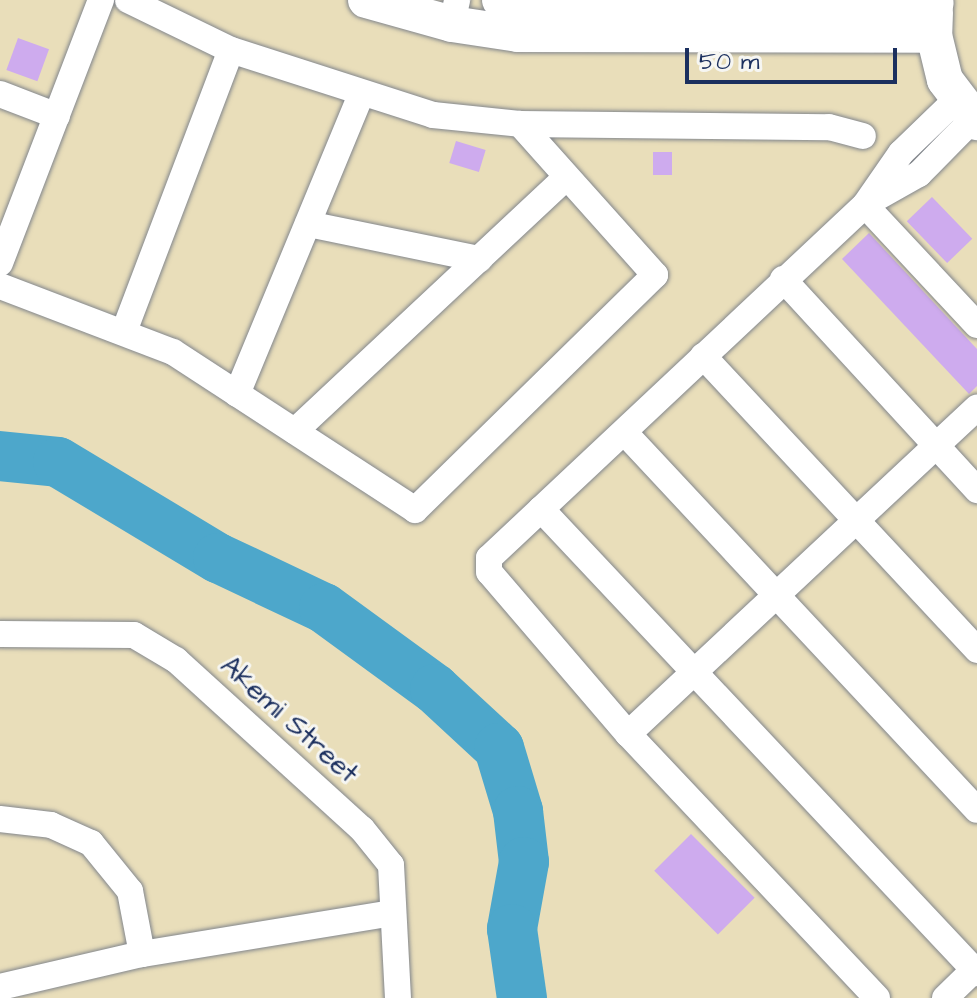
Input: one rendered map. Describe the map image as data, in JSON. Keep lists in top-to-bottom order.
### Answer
{
  "streets": {
    "street": ["Akemi Street"]
  },
  "scale_bar": "50 m"
}
